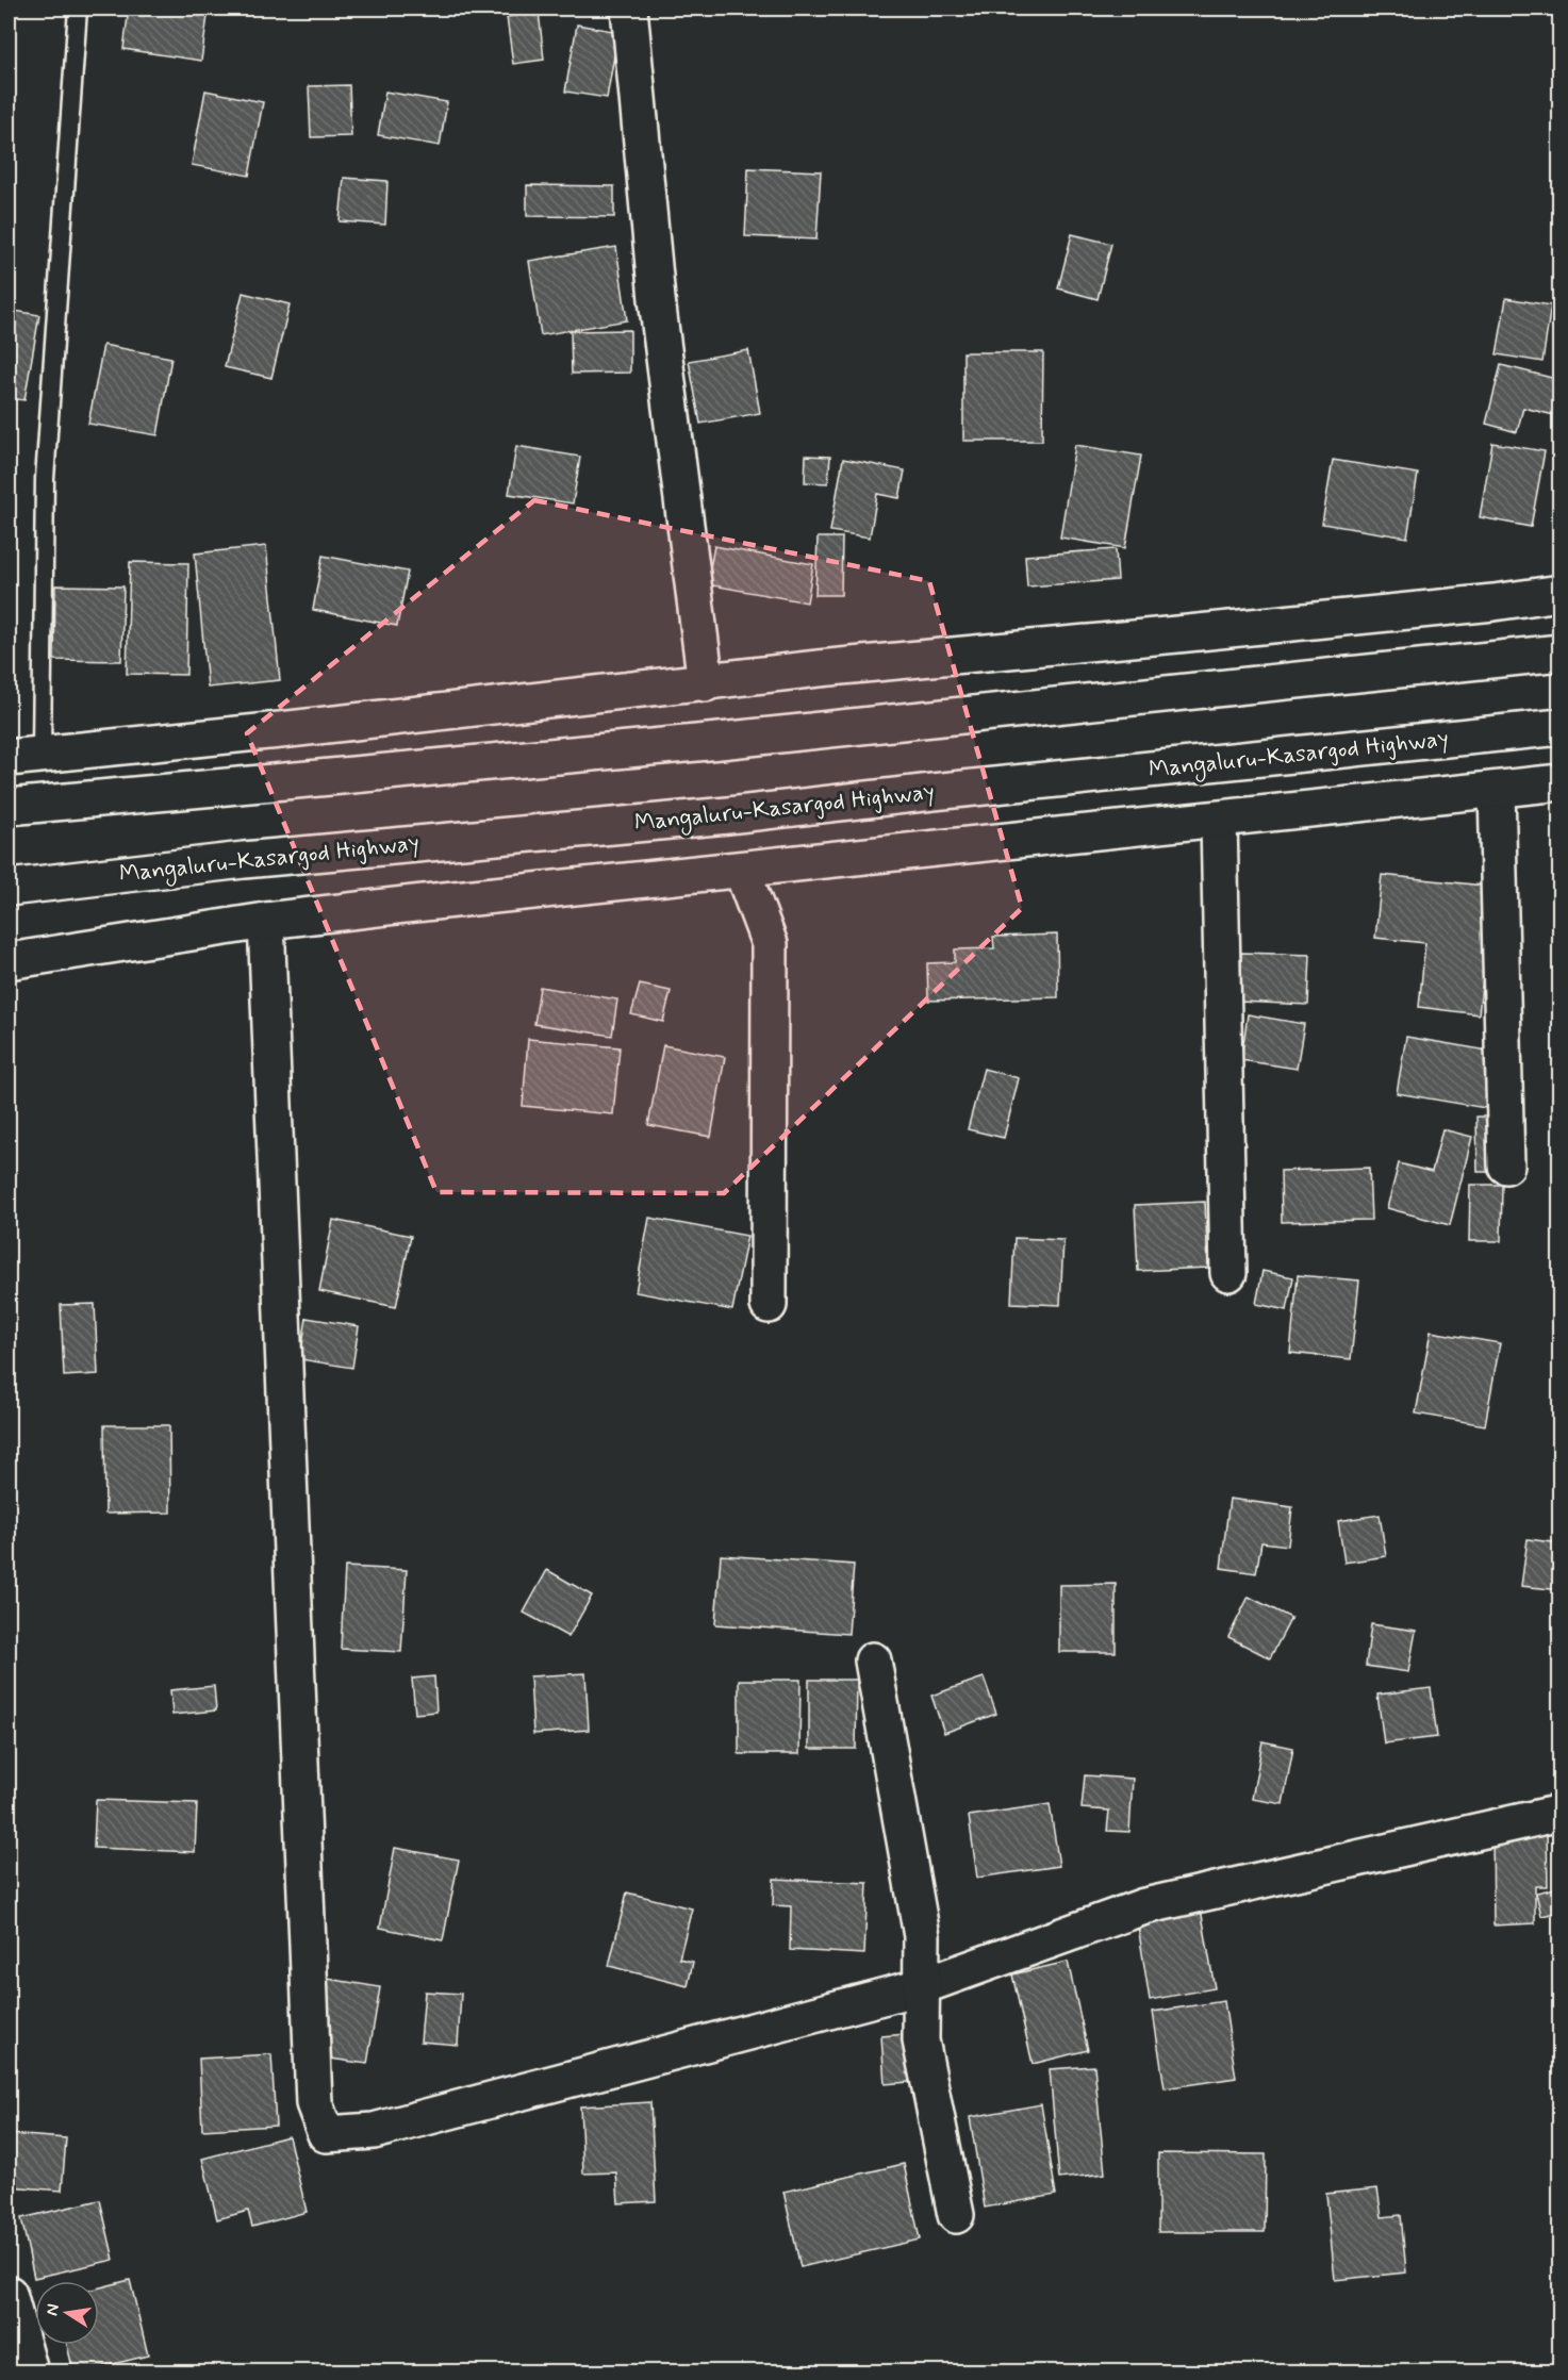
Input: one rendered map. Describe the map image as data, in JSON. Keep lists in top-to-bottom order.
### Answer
{
  "streets": {
    "main road": ["Mangaluru-Kasargod Highway"]
  },
  "north": "left"
}
